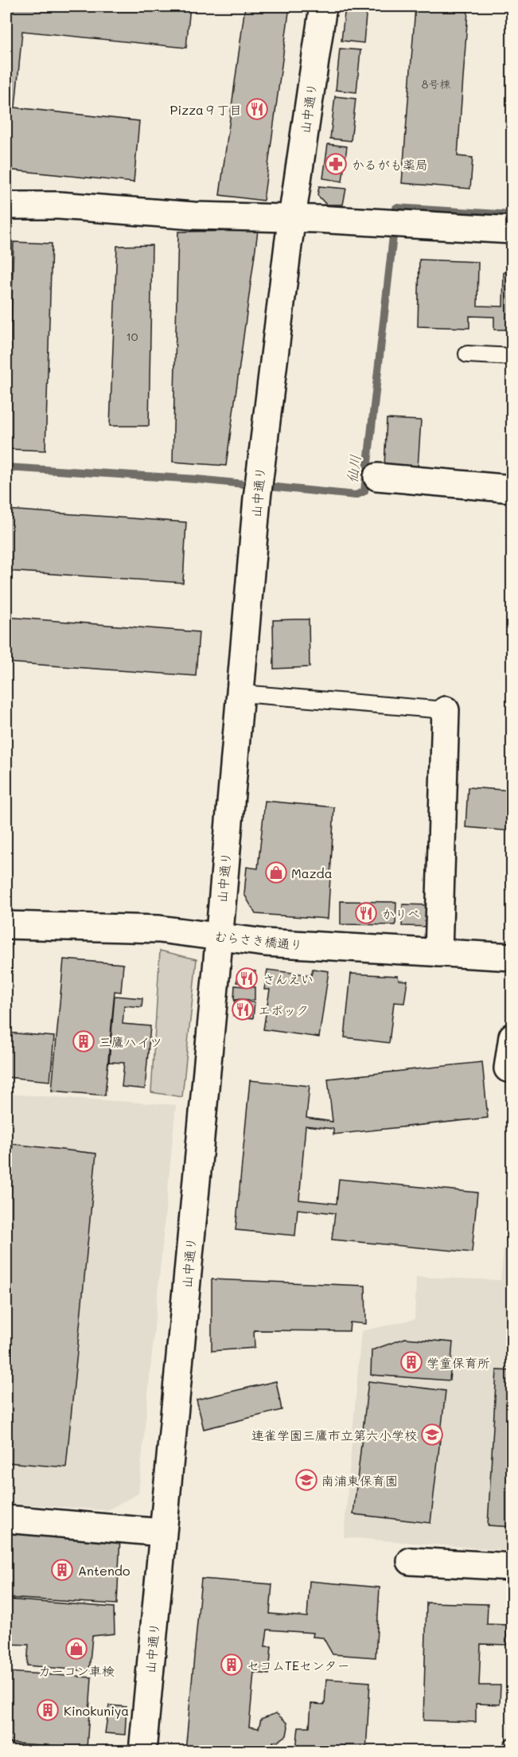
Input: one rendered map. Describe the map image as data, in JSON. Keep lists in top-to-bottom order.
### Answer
{
  "streets": {
    "street": ["山中通り", "むらさき橋通り"]
  },
  "crossings": [
    ["山中通り", "むらさき橋通り"]
  ],
  "water": ["仙川"],
  "places": {
    "restaurant": [
      "Pizza９丁目",
      "かりべ",
      "さんえい",
      "エポック"
    ],
    "pharmacy": ["かるがも薬局"],
    "shop": ["Mazda", "カーコン車検"],
    "building": [
      "三鷹ハイツ",
      "学童保育所",
      "Antendo",
      "セコムTEセンター",
      "Kinokuniya"
    ],
    "school or university": ["連雀学園三鷹市立第六小学校", "南浦東保育園"]
  },
  "house_numbers": ["8号棟", "10"]
}
